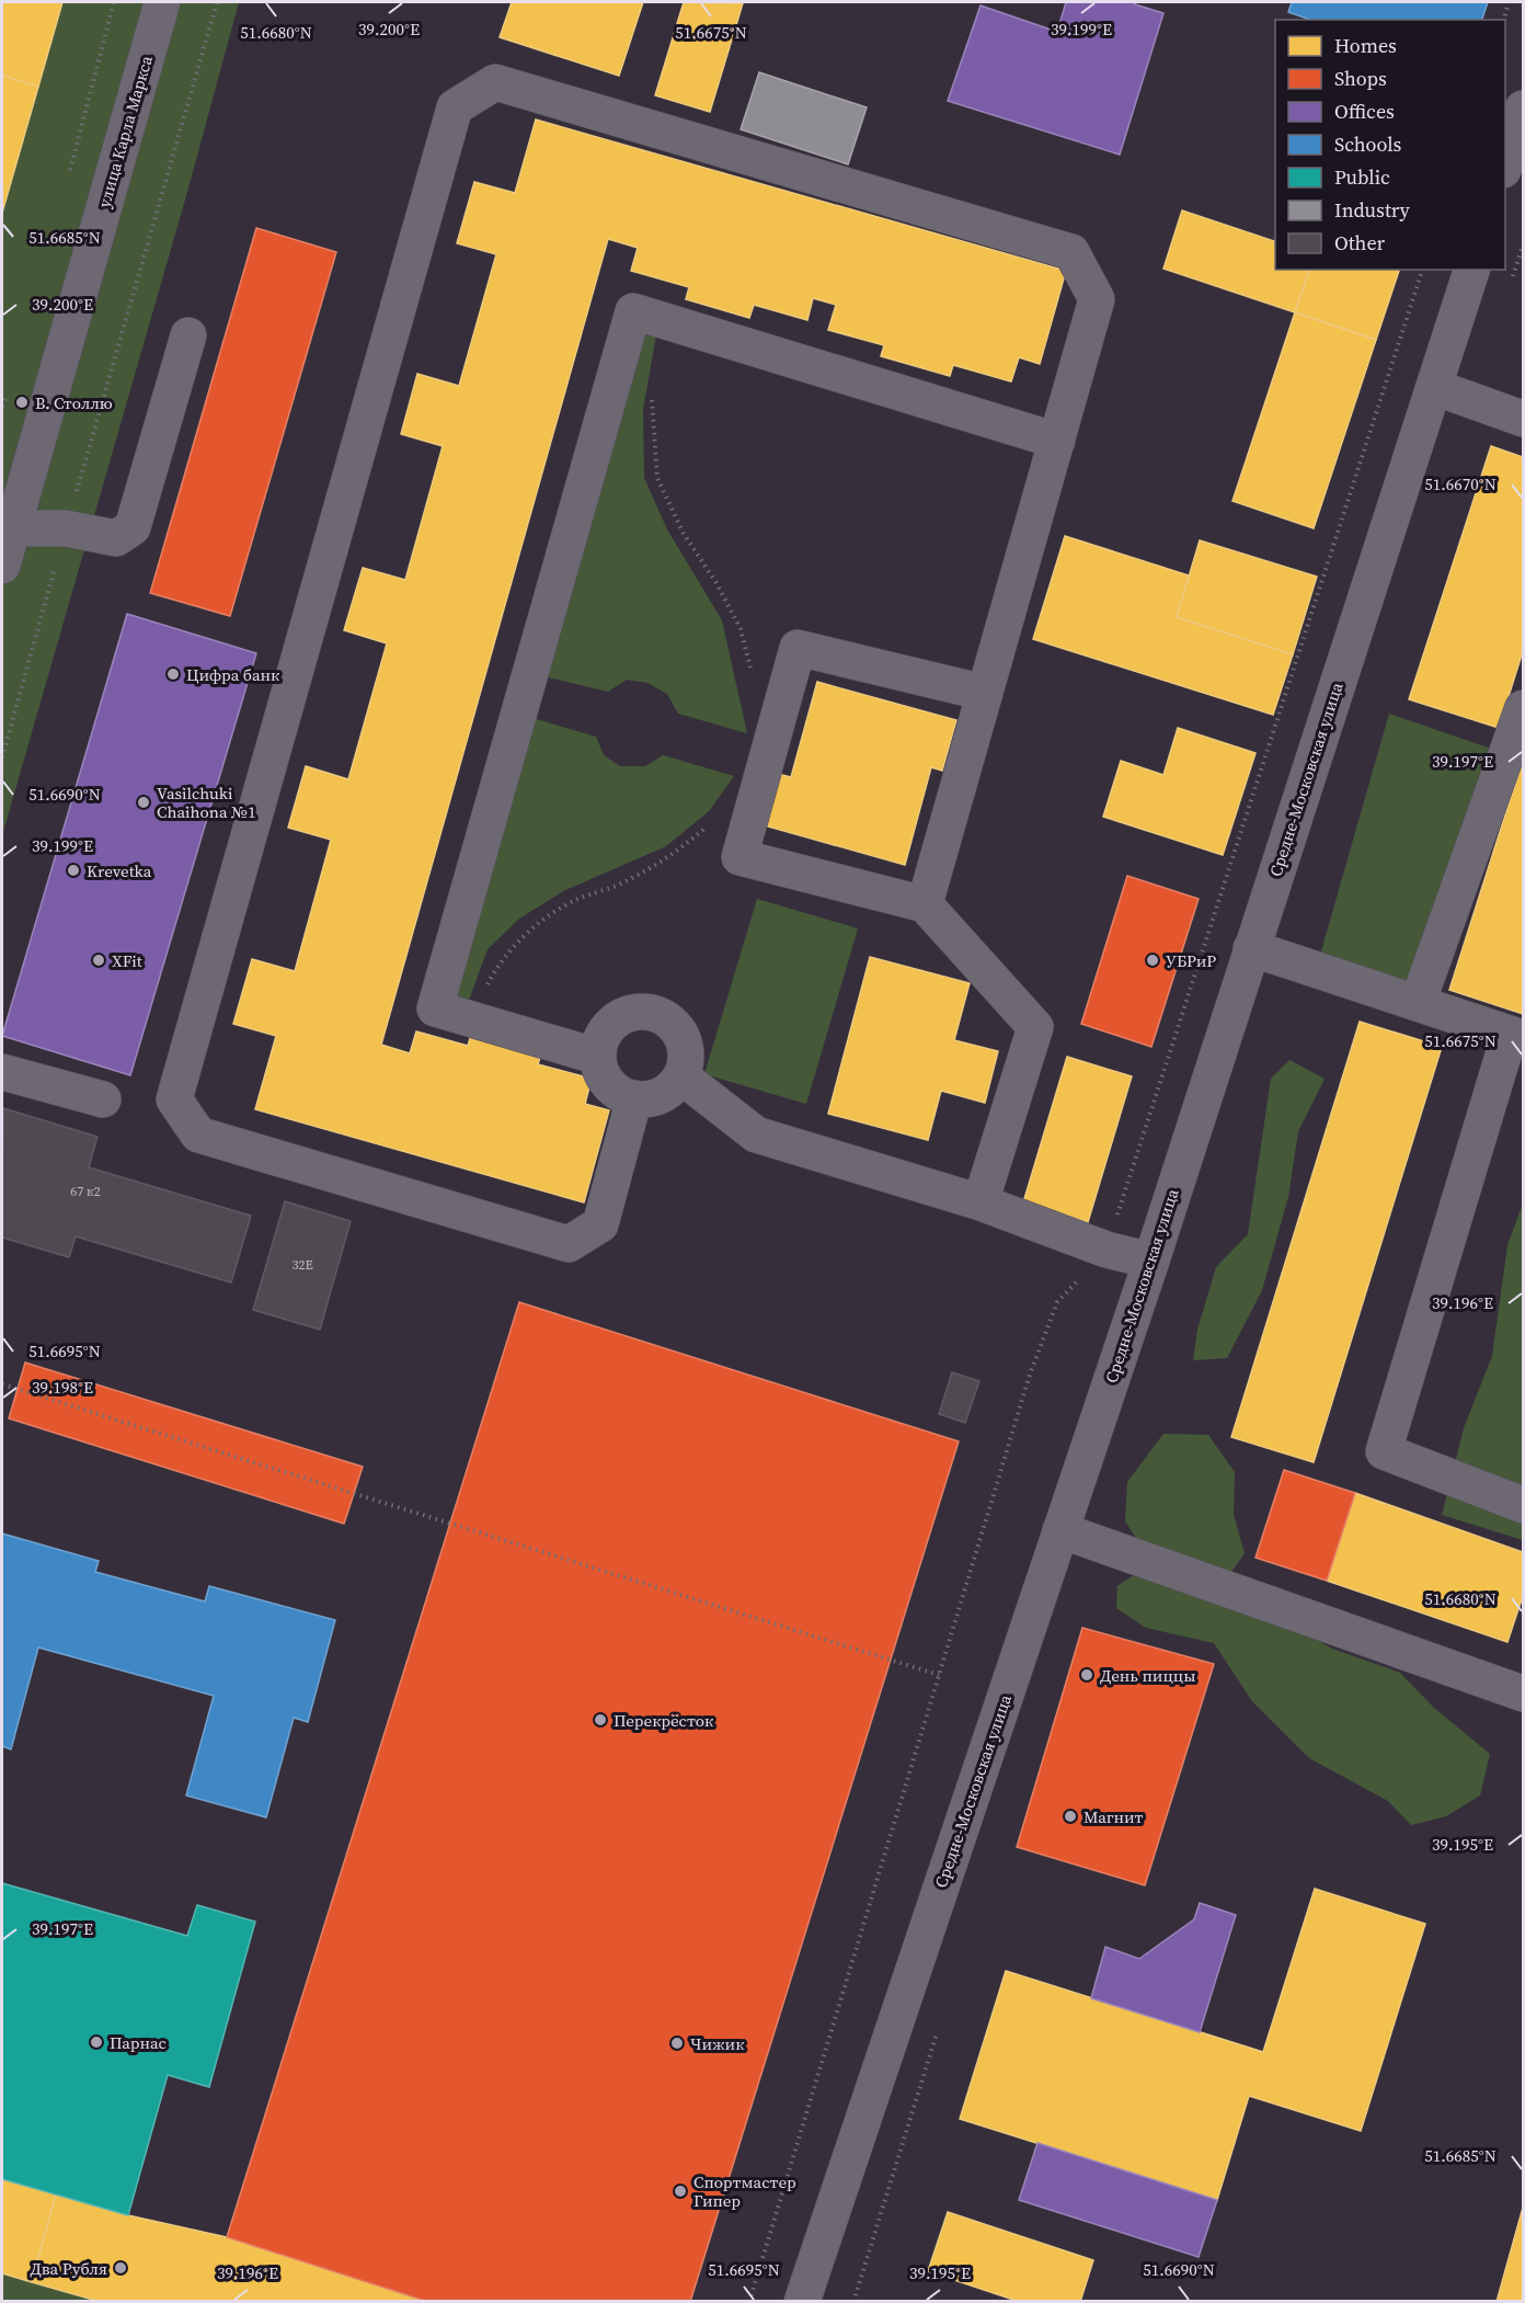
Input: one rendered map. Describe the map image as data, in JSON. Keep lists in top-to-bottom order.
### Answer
{
  "streets": {
    "street": ["улица Карла Маркса", "Средне-Московская улица"]
  },
  "places": [
    "В. Столлю",
    "Цифра банк",
    "Vasilchuki Chaihona №1",
    "Krevetka",
    "XFit",
    "УБРиР",
    "День пиццы",
    "Перекрёсток",
    "Магнит",
    "Парнас",
    "Чижик",
    "Спортмастер Гипер",
    "Два Рубля"
  ],
  "house_numbers": ["67 к2", "32Е"],
  "legend": [
    "Homes",
    "Shops",
    "Offices",
    "Schools",
    "Public",
    "Industry",
    "Other"
  ],
  "coordinates": [
    "39.200°E",
    "39.199°E",
    "51.6680°N",
    "51.6675°N",
    "51.6685°N",
    "51.6670°N",
    "39.197°E",
    "51.6690°N",
    "39.196°E",
    "51.6695°N",
    "39.198°E",
    "39.195°E"
  ]
}
